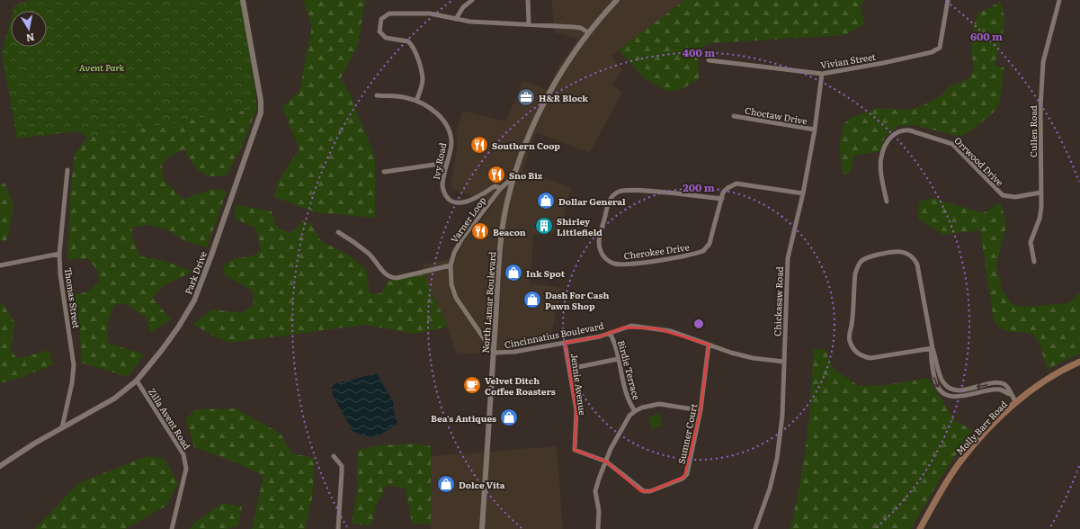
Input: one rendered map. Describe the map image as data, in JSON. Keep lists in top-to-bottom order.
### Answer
{
  "streets": {
    "main road": ["Molly Barr Road"],
    "street": [
      "Vivian Street",
      "Choctaw Drive",
      "Cullen Road",
      "Ivy Road",
      "Orrwood Drive",
      "Varner Loop",
      "Cherokee Drive",
      "Park Drive",
      "Thomas Street",
      "Chickasaw Road",
      "North Lamar Boulevard",
      "Cincinnatius Boulevard",
      "Birdie Terrace",
      "Jennie Avenue",
      "Zilla Avent Road",
      "Sumner Court"
    ]
  },
  "crossings": [
    ["Vivian Street", "Chickasaw Road"],
    ["Choctaw Drive", "Chickasaw Road"],
    ["Cullen Road", "Orrwood Drive"],
    ["Ivy Road", "Varner Loop"],
    ["Varner Loop", "North Lamar Boulevard"],
    ["Varner Loop", "Cincinnatius Boulevard"],
    ["Cherokee Drive", "Chickasaw Road"],
    ["Park Drive", "Thomas Street"],
    ["Park Drive", "Zilla Avent Road"],
    ["Chickasaw Road", "Cincinnatius Boulevard"],
    ["North Lamar Boulevard", "Cincinnatius Boulevard"],
    ["Cincinnatius Boulevard", "Birdie Terrace"],
    ["Cincinnatius Boulevard", "Jennie Avenue"],
    ["Cincinnatius Boulevard", "Sumner Court"],
    ["Birdie Terrace", "Jennie Avenue"],
    ["Birdie Terrace", "Sumner Court"],
    ["Jennie Avenue", "Sumner Court"]
  ],
  "parks": ["Avent Park"],
  "places": {
    "office": ["H&R Block"],
    "restaurant": ["Southern Coop", "Sno Biz", "Beacon"],
    "shop": [
      "Dollar General",
      "Ink Spot",
      "Dash For Cash Pawn Shop",
      "Bea's Antiques",
      "Dolce Vita"
    ],
    "building": ["Shirley Littlefield"],
    "cafe": ["Velvet Ditch Coffee Roasters"]
  },
  "north": "bottom",
  "rings": ["600 m", "400 m", "200 m"]
}
